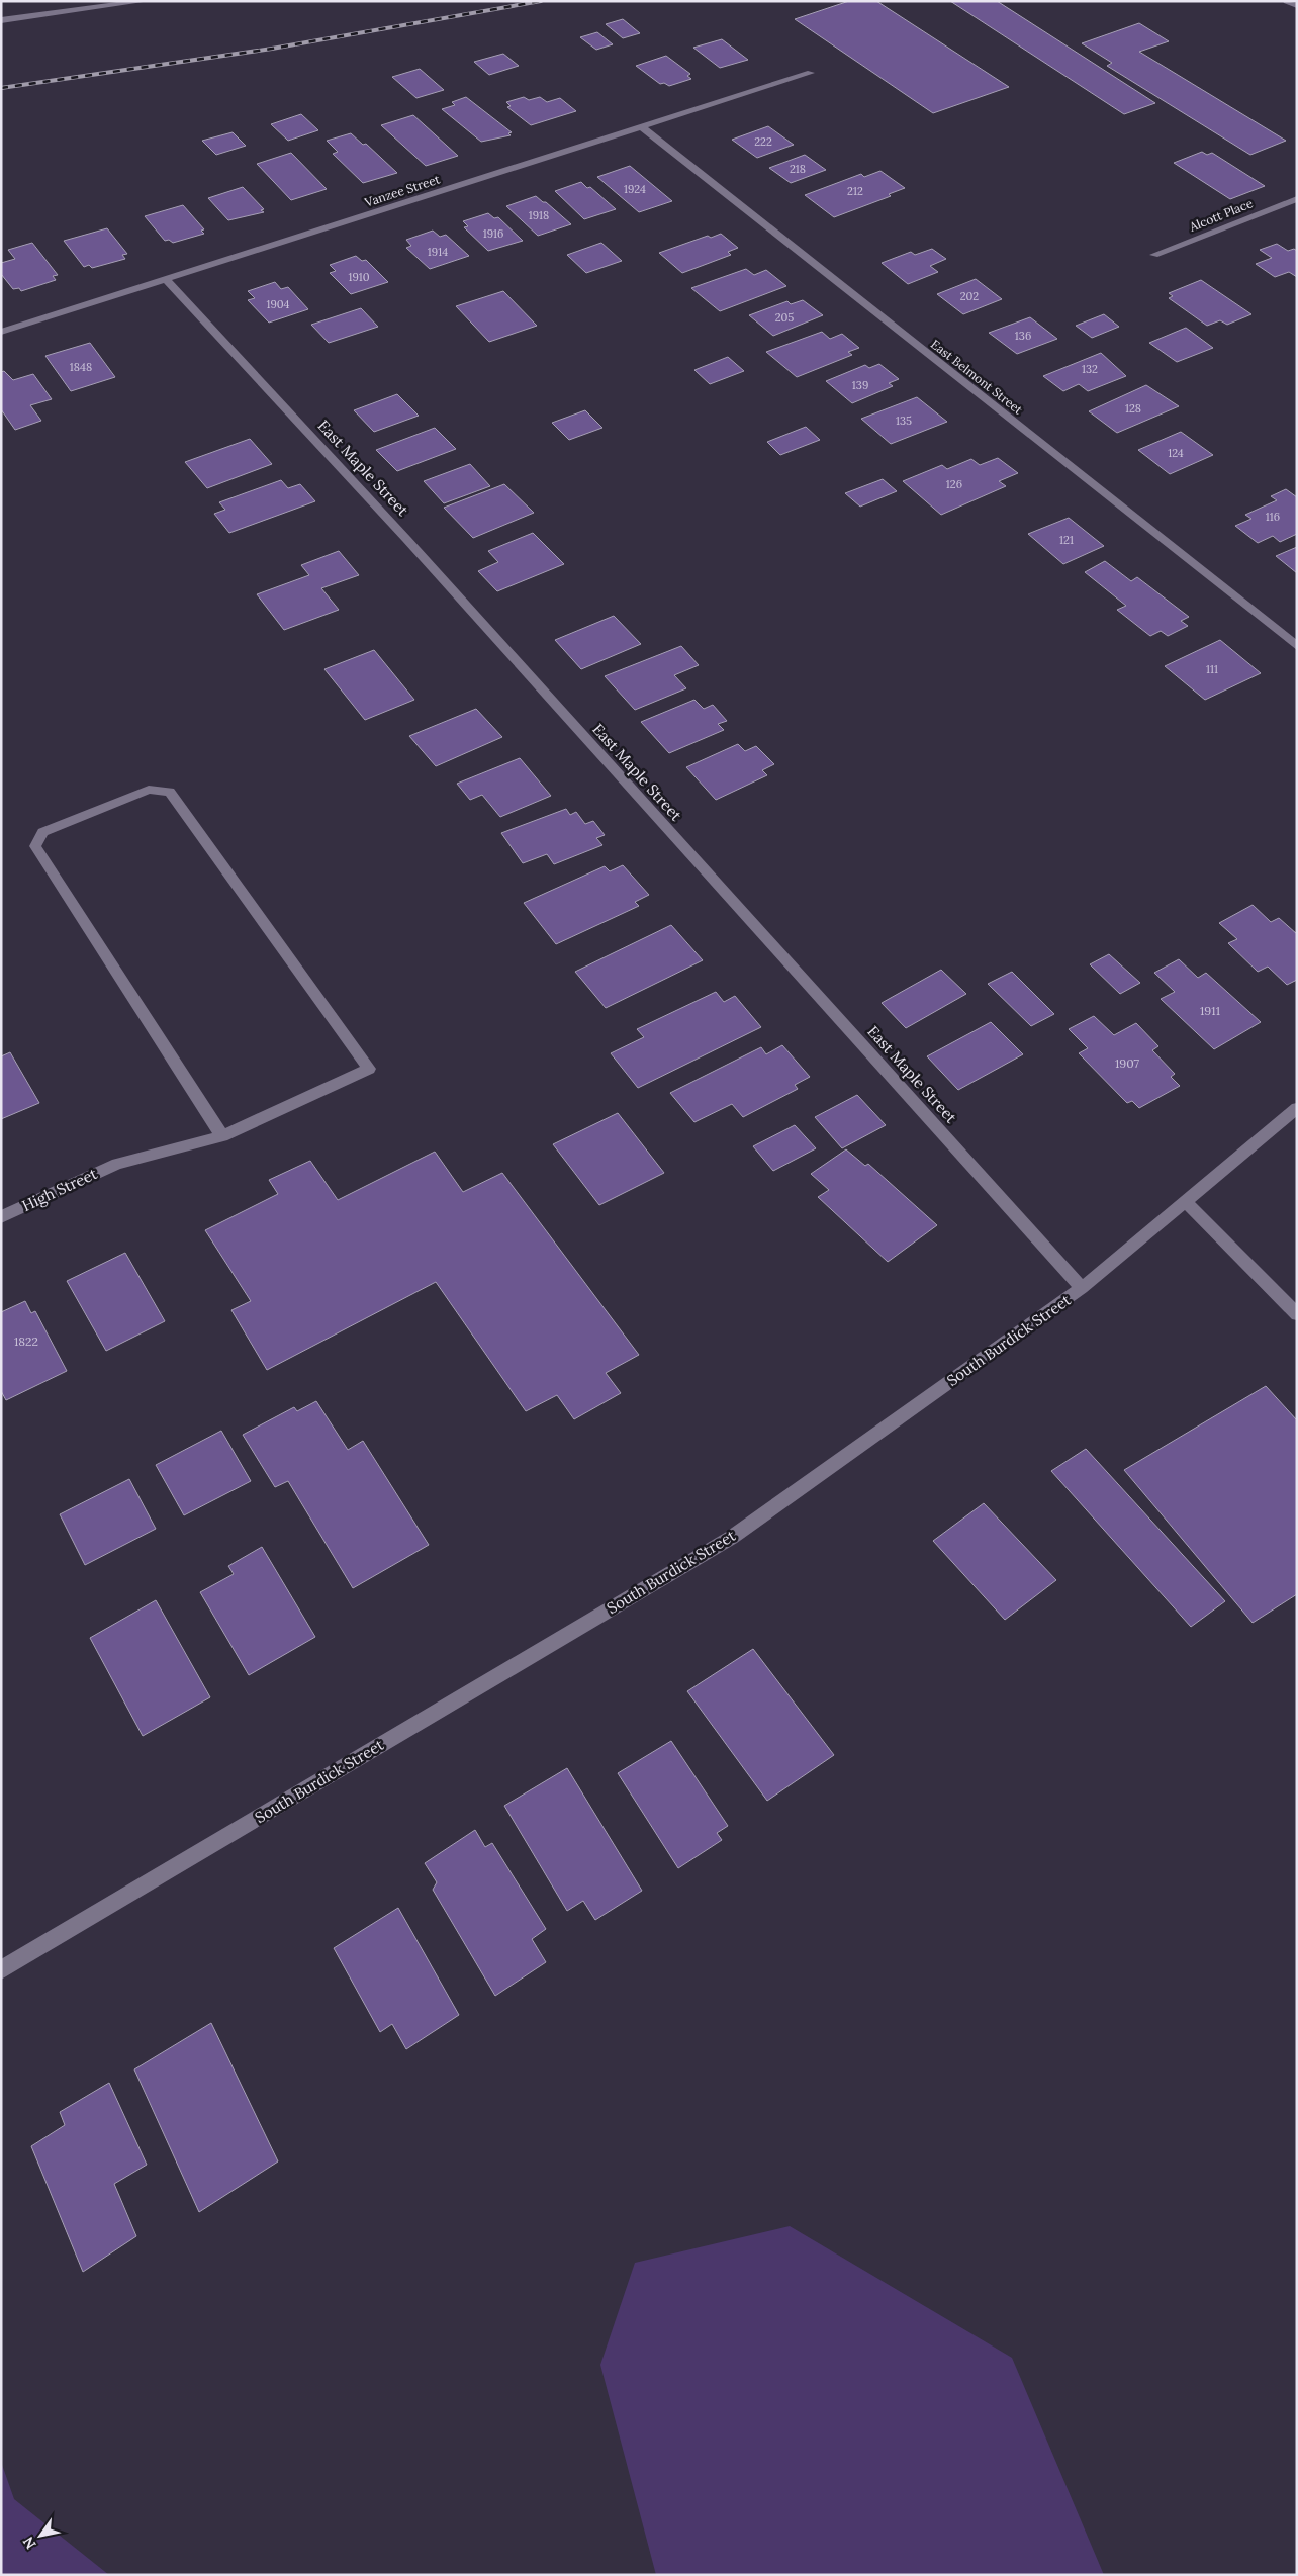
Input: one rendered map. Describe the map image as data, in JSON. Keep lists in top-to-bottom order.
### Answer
{
  "streets": {
    "street": [
      "Vanzee Street",
      "Alcott Place",
      "East Belmont Street",
      "East Maple Street",
      "High Street",
      "South Burdick Street"
    ]
  },
  "crossings": [
    ["Vanzee Street", "East Belmont Street"],
    ["Vanzee Street", "East Maple Street"],
    ["East Maple Street", "South Burdick Street"]
  ],
  "house_numbers": [
    "222",
    "218",
    "1924",
    "212",
    "1918",
    "1916",
    "1914",
    "1910",
    "202",
    "1904",
    "205",
    "136",
    "1848",
    "132",
    "139",
    "128",
    "135",
    "124",
    "126",
    "116",
    "121",
    "111",
    "1911",
    "1907",
    "1822"
  ],
  "north": "bottom left"
}
